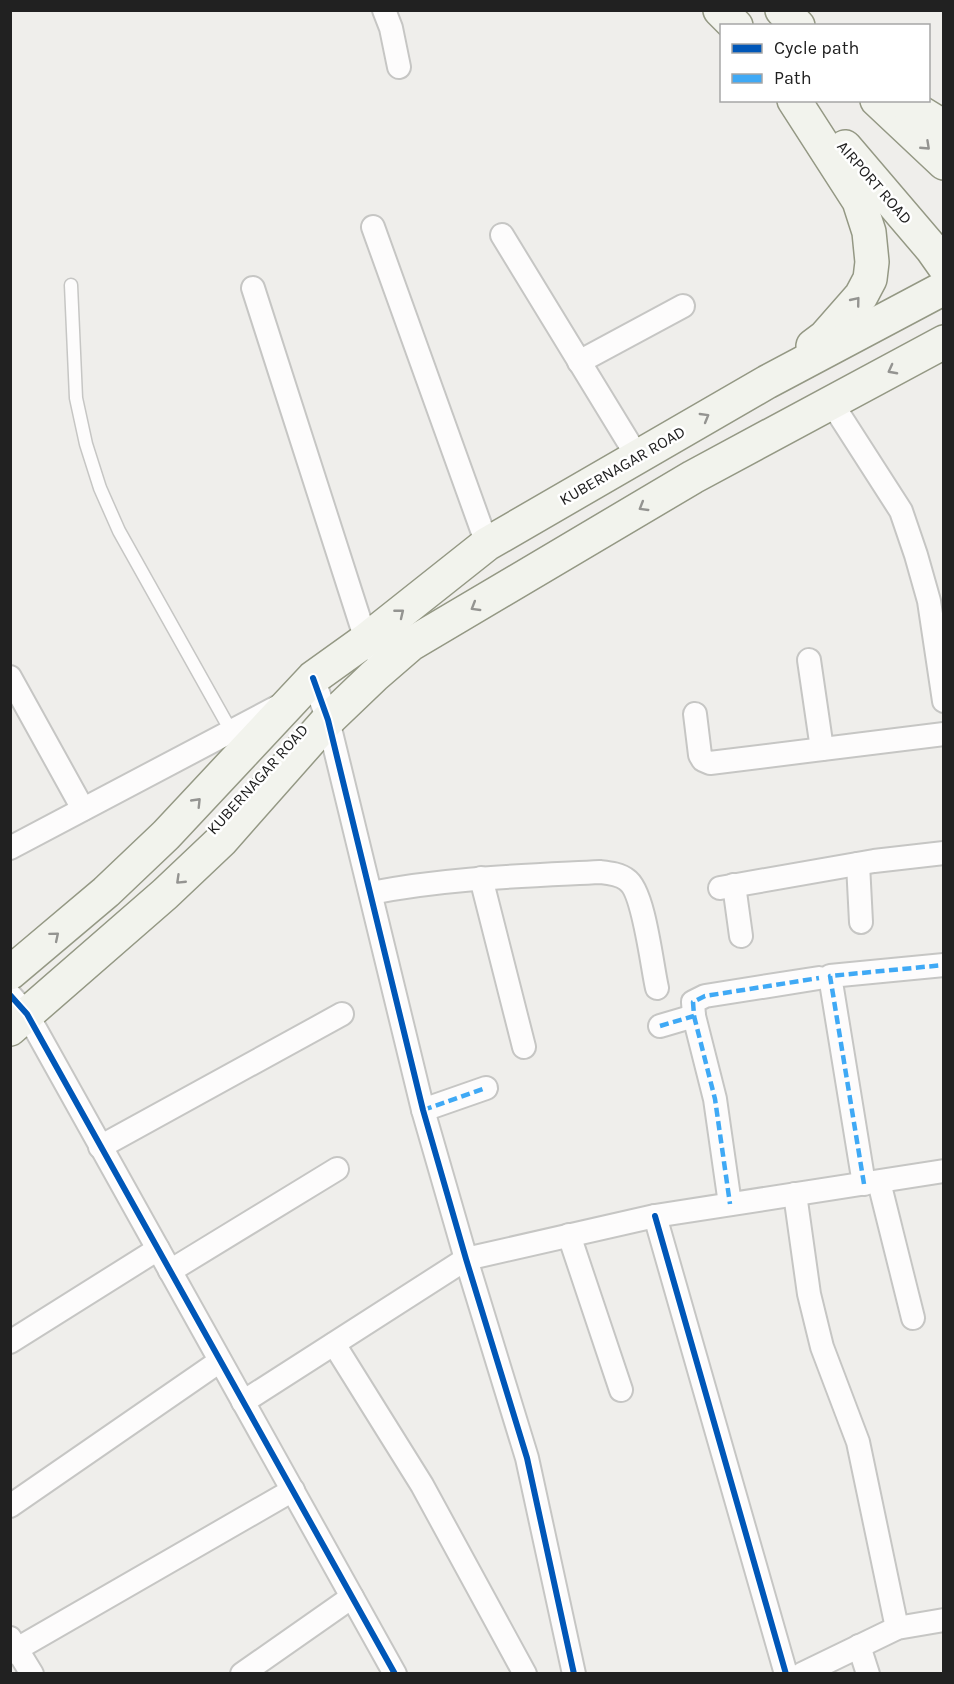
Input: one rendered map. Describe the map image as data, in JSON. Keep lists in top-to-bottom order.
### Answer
{
  "streets": {
    "main road": ["AIRPORT ROAD", "KUBERNAGAR ROAD"]
  },
  "legend": ["Cycle path", "Path"]
}
